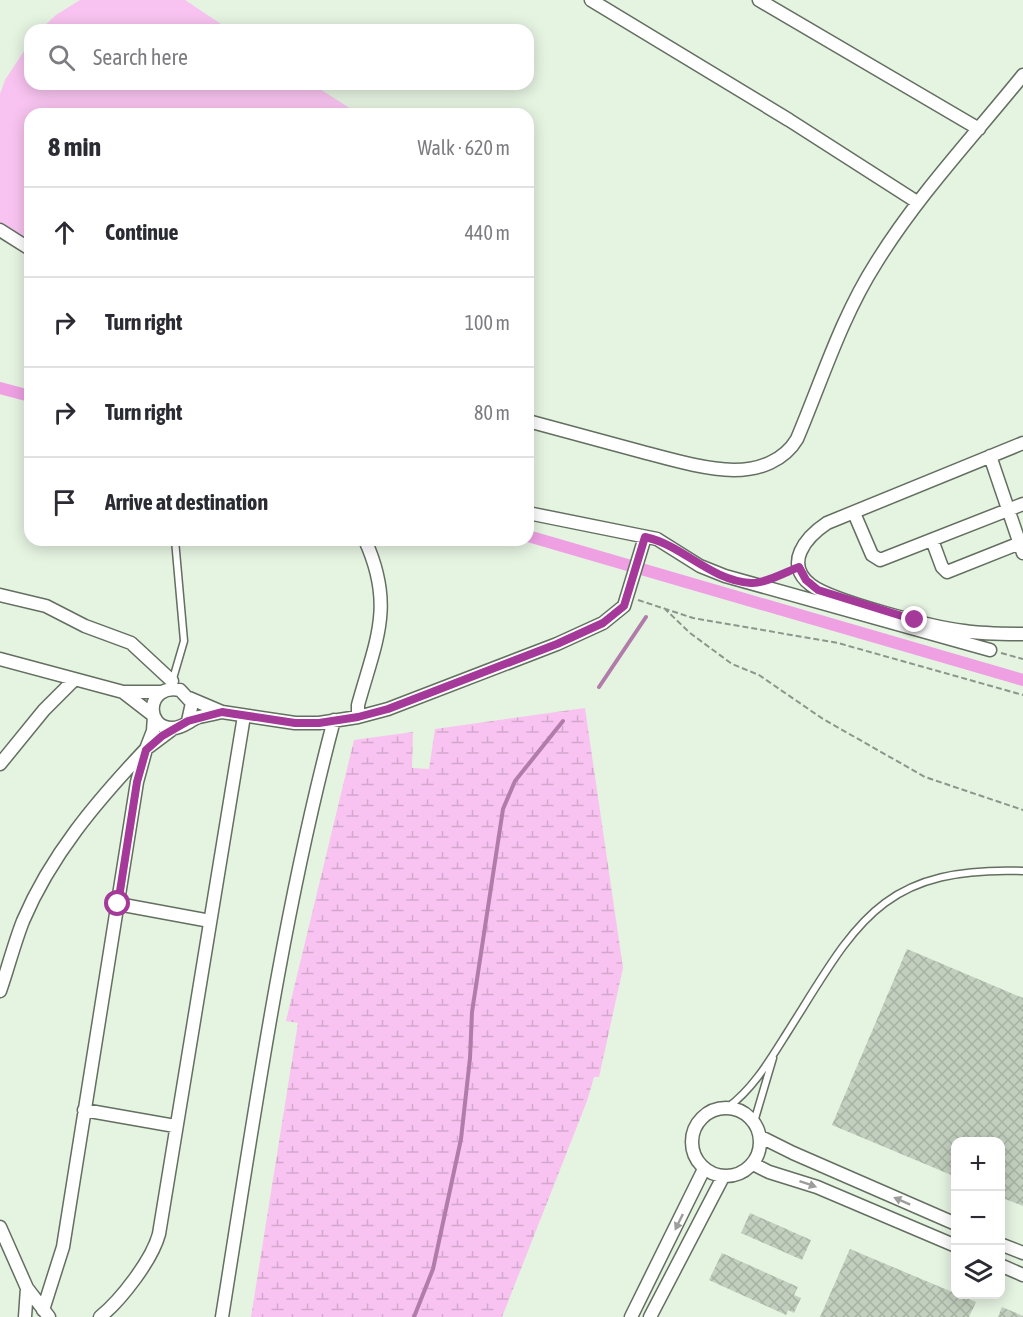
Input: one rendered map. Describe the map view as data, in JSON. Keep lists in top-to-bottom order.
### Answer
{
  "page": {
    "search": "Search here",
    "heading": ["8 min", "Walk · 620 m"],
    "list": [
      ["Continue", "440 m"],
      ["Turn right", "100 m"],
      ["Turn right", "80 m"],
      "Arrive at destination"
    ],
    "map_buttons": ["+", "−"]
  }
}
